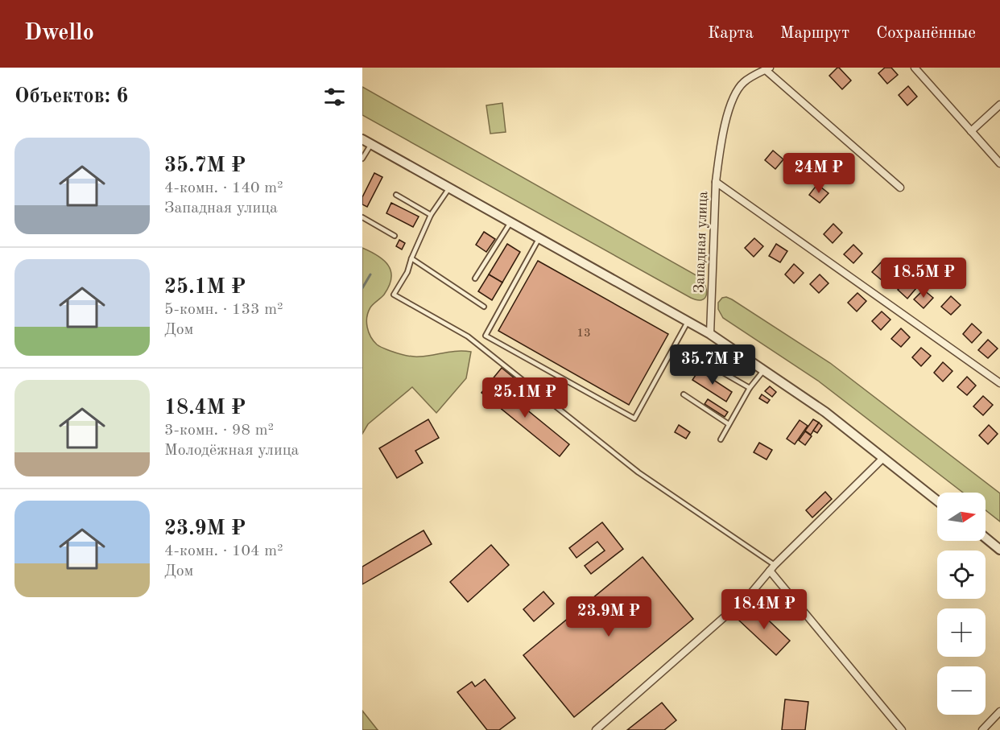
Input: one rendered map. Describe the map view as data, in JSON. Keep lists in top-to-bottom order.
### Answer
{
  "streets": {
    "street": ["Западная улица"]
  },
  "house_numbers": ["13"],
  "north": "right",
  "page": {
    "header": "Dwello",
    "nav": ["Карта", "Маршрут", "Сохранённые"],
    "heading": "Объектов: 6",
    "list": [
      {
        "name": "35.7M ₽",
        "note": "4-комн. · 140 m² · Западная улица"
      },
      {
        "name": "25.1M ₽",
        "note": "5-комн. · 133 m² · Дом"
      },
      {
        "name": "18.4M ₽",
        "note": "3-комн. · 98 m² · Молодёжная улица"
      },
      {
        "name": "23.9M ₽",
        "note": "4-комн. · 104 m² · Дом"
      }
    ],
    "price": [
      "24M ₽",
      "18.5M ₽",
      "35.7M ₽",
      "25.1M ₽",
      "18.4M ₽",
      "23.9M ₽"
    ],
    "map_buttons": ["+", "−"]
  }
}
